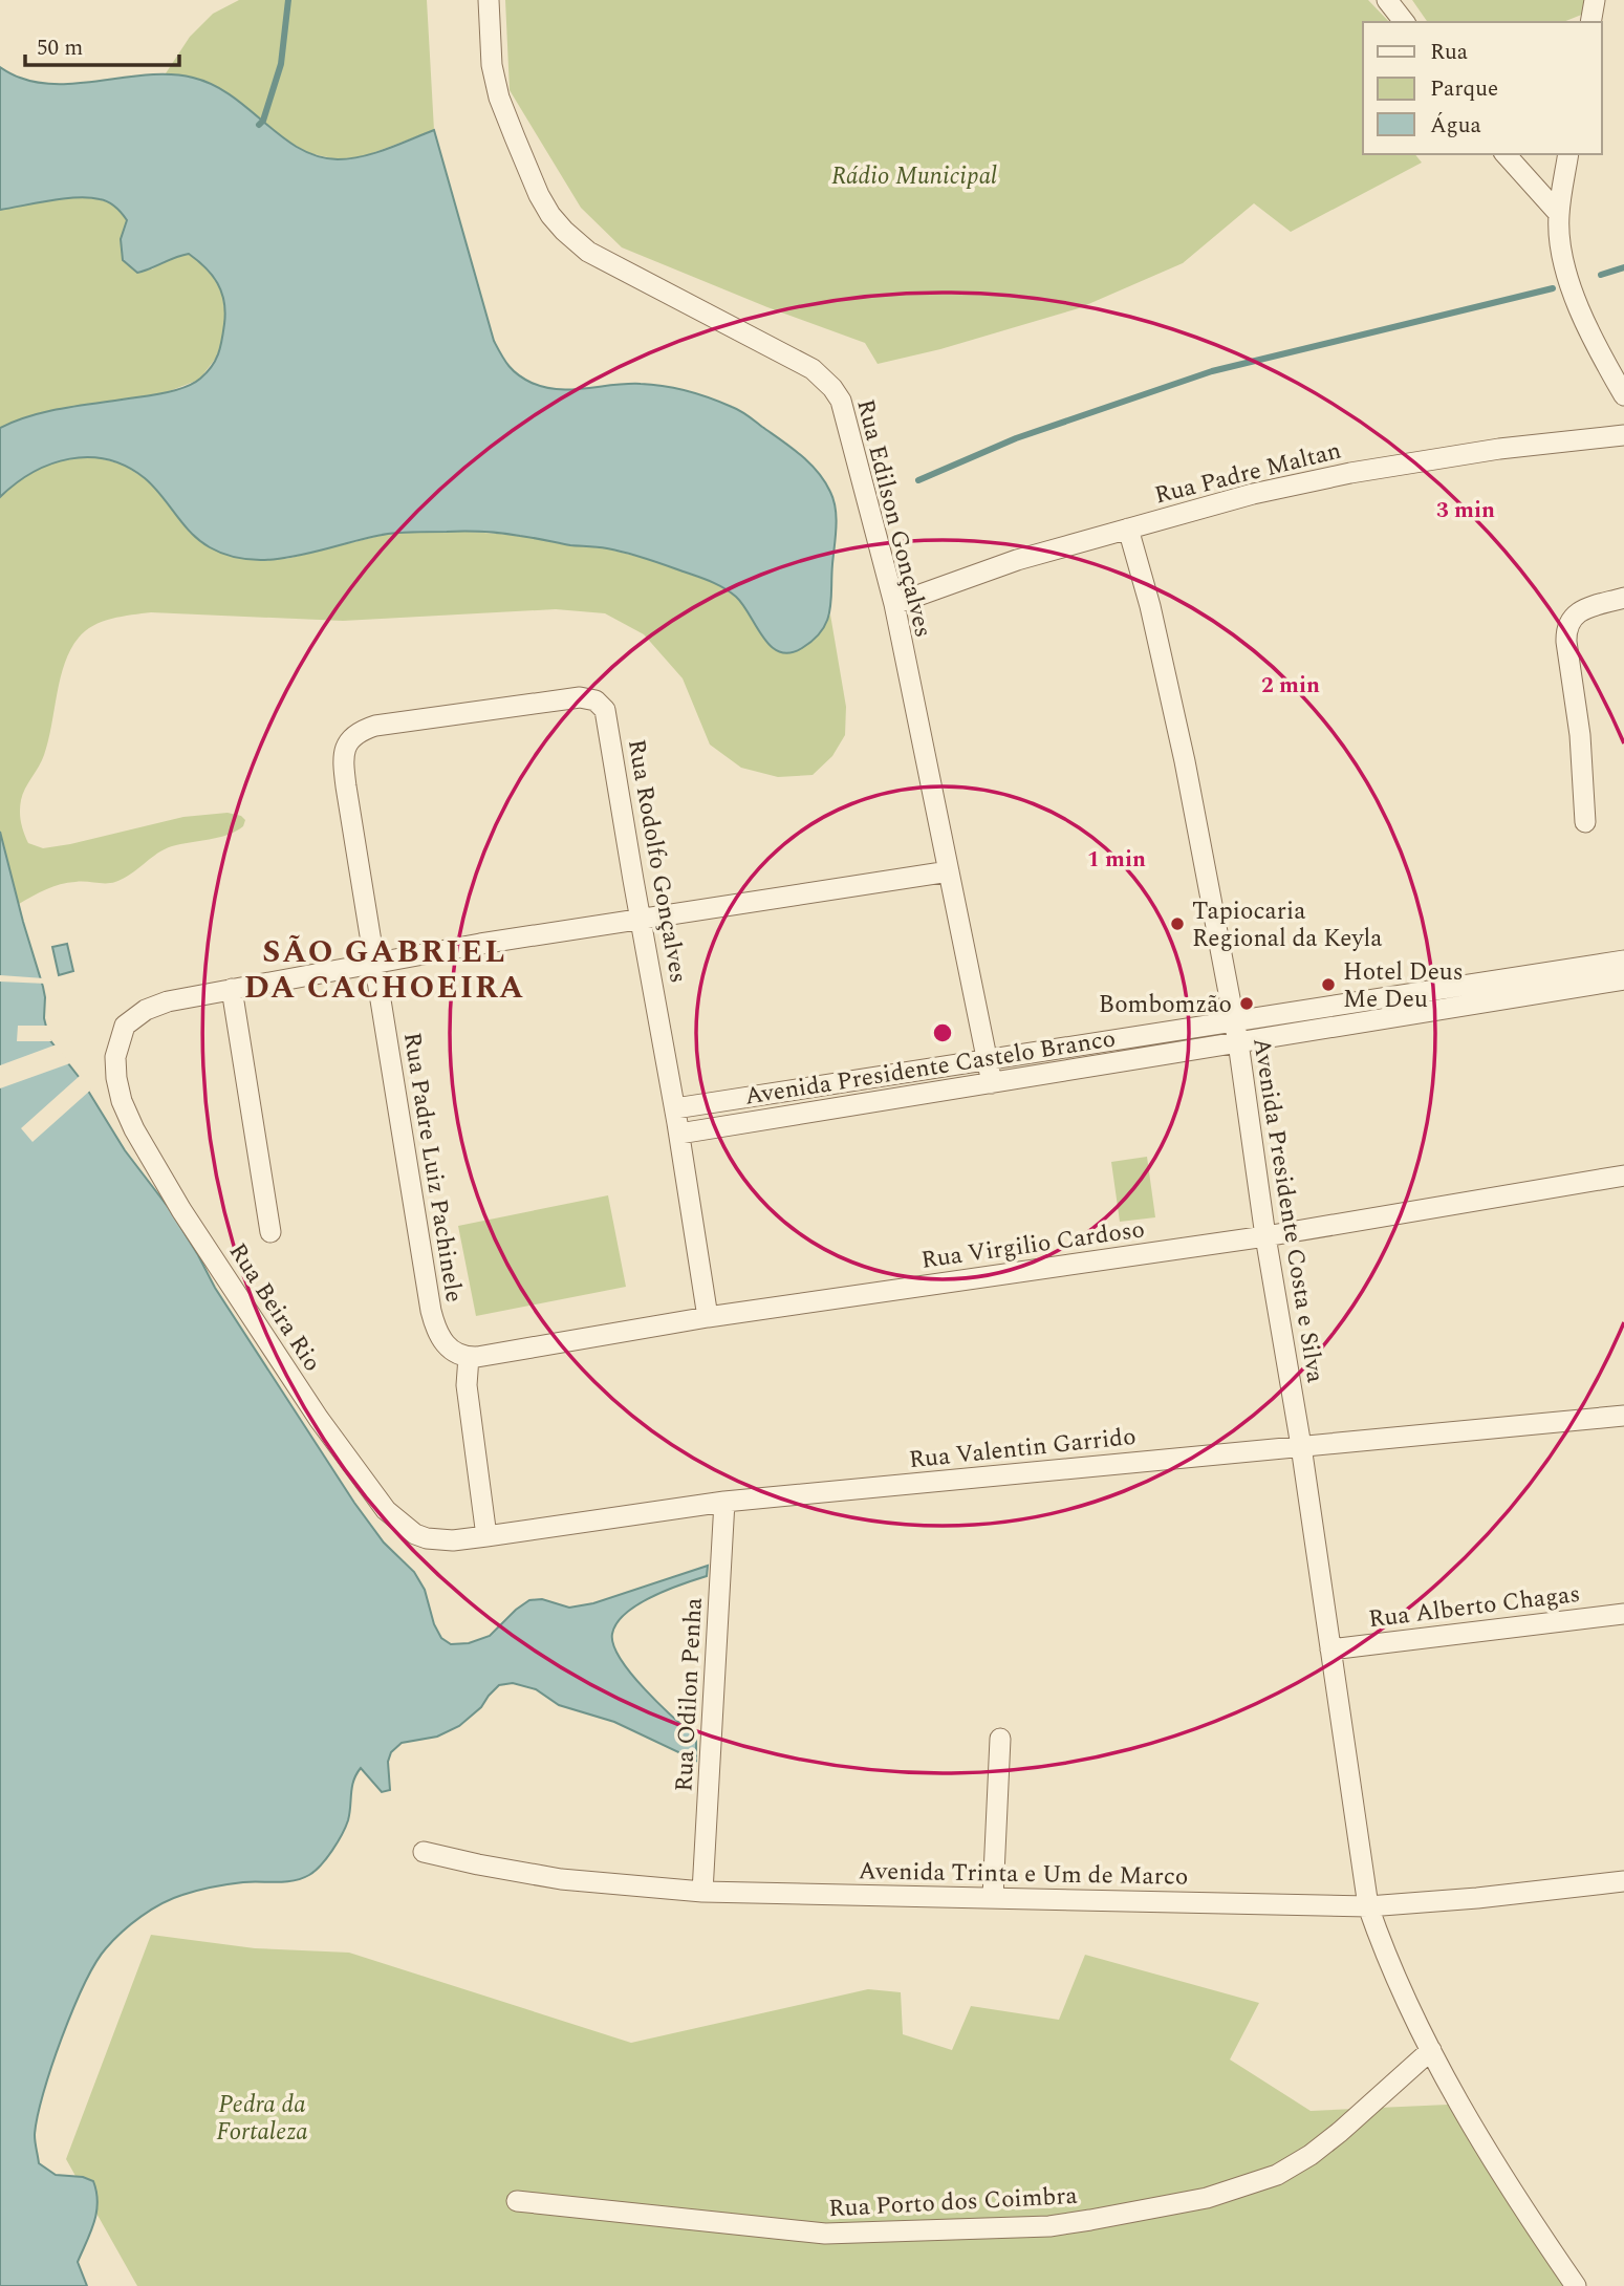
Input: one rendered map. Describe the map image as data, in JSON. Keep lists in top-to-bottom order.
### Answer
{
  "streets": {
    "street": [
      "Rua Padre Maltan",
      "Rua Edilson Gonçalves",
      "Rua Rodolfo Gonçalves",
      "Avenida Presidente Castelo Branco",
      "Rua Padre Luiz Pachinele",
      "Avenida Presidente Costa e Silva",
      "Rua Virgilio Cardoso",
      "Rua Beira Rio",
      "Rua Valentin Garrido",
      "Rua Alberto Chagas",
      "Rua Odilon Penha",
      "Avenida Trinta e Um de Marco",
      "Rua Porto dos Coimbra"
    ]
  },
  "crossings": [
    ["Rua Padre Maltan", "Rua Edilson Gonçalves"],
    ["Rua Padre Maltan", "Avenida Presidente Costa e Silva"],
    ["Rua Edilson Gonçalves", "Avenida Presidente Castelo Branco"],
    ["Rua Rodolfo Gonçalves", "Avenida Presidente Castelo Branco"],
    ["Rua Rodolfo Gonçalves", "Rua Padre Luiz Pachinele"],
    ["Rua Rodolfo Gonçalves", "Rua Virgilio Cardoso"],
    ["Avenida Presidente Castelo Branco", "Avenida Presidente Costa e Silva"],
    ["Rua Padre Luiz Pachinele", "Rua Virgilio Cardoso"],
    ["Avenida Presidente Costa e Silva", "Rua Virgilio Cardoso"],
    ["Avenida Presidente Costa e Silva", "Rua Valentin Garrido"],
    ["Avenida Presidente Costa e Silva", "Rua Alberto Chagas"],
    ["Avenida Presidente Costa e Silva", "Avenida Trinta e Um de Marco"],
    ["Avenida Presidente Costa e Silva", "Rua Porto dos Coimbra"],
    ["Rua Beira Rio", "Rua Valentin Garrido"],
    ["Rua Valentin Garrido", "Rua Odilon Penha"],
    ["Rua Odilon Penha", "Avenida Trinta e Um de Marco"]
  ],
  "districts": ["SÃO GABRIEL DA CACHOEIRA"],
  "parks": ["Rádio Municipal", "Pedra da Fortaleza"],
  "places": ["Tapiocaria Regional da Keyla", "Hotel Deus Me Deu", "Bombomzão"],
  "legend": ["Rua", "Parque", "Água"],
  "scale_bar": "50 m",
  "rings": ["3 min", "2 min", "1 min"]
}
